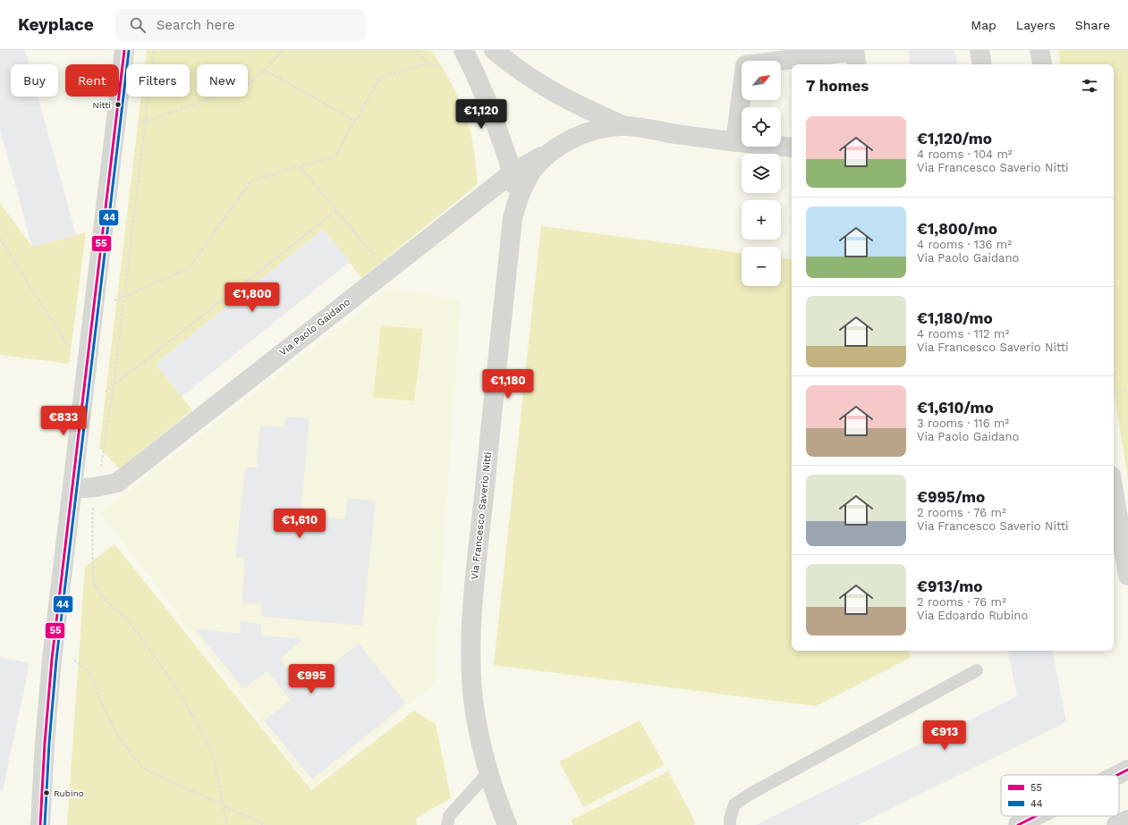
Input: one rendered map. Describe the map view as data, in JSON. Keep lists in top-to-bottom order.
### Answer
{
  "streets": {
    "street": ["Via Paolo Gaidano", "Via Francesco Saverio Nitti"]
  },
  "crossings": [
    ["Via Paolo Gaidano", "Via Francesco Saverio Nitti"]
  ],
  "places": ["Nitti", "Rubino"],
  "lines": ["transit line 55", "transit line 44"],
  "legend": ["55", "44"],
  "north": "top right",
  "page": {
    "header": "Keyplace",
    "search": "Search here",
    "nav": ["Map", "Layers", "Share"],
    "map_buttons": ["+", "−"],
    "chip": [
      "Buy",
      "Rent",
      "Filters",
      "New"
    ],
    "heading": "7 homes",
    "price": [
      "€1,120",
      "€1,800",
      "€1,180",
      "€833",
      "€1,610",
      "€995",
      "€913"
    ],
    "list": [
      {
        "name": "€1,120/mo",
        "note": "4 rooms · 104 m² · Via Francesco Saverio Nitti"
      },
      {
        "name": "€1,800/mo",
        "note": "4 rooms · 136 m² · Via Paolo Gaidano"
      },
      {
        "name": "€1,180/mo",
        "note": "4 rooms · 112 m² · Via Francesco Saverio Nitti"
      },
      {
        "name": "€1,610/mo",
        "note": "3 rooms · 116 m² · Via Paolo Gaidano"
      },
      {
        "name": "€995/mo",
        "note": "2 rooms · 76 m² · Via Francesco Saverio Nitti"
      },
      {
        "name": "€913/mo",
        "note": "2 rooms · 76 m² · Via Edoardo Rubino"
      }
    ]
  }
}
